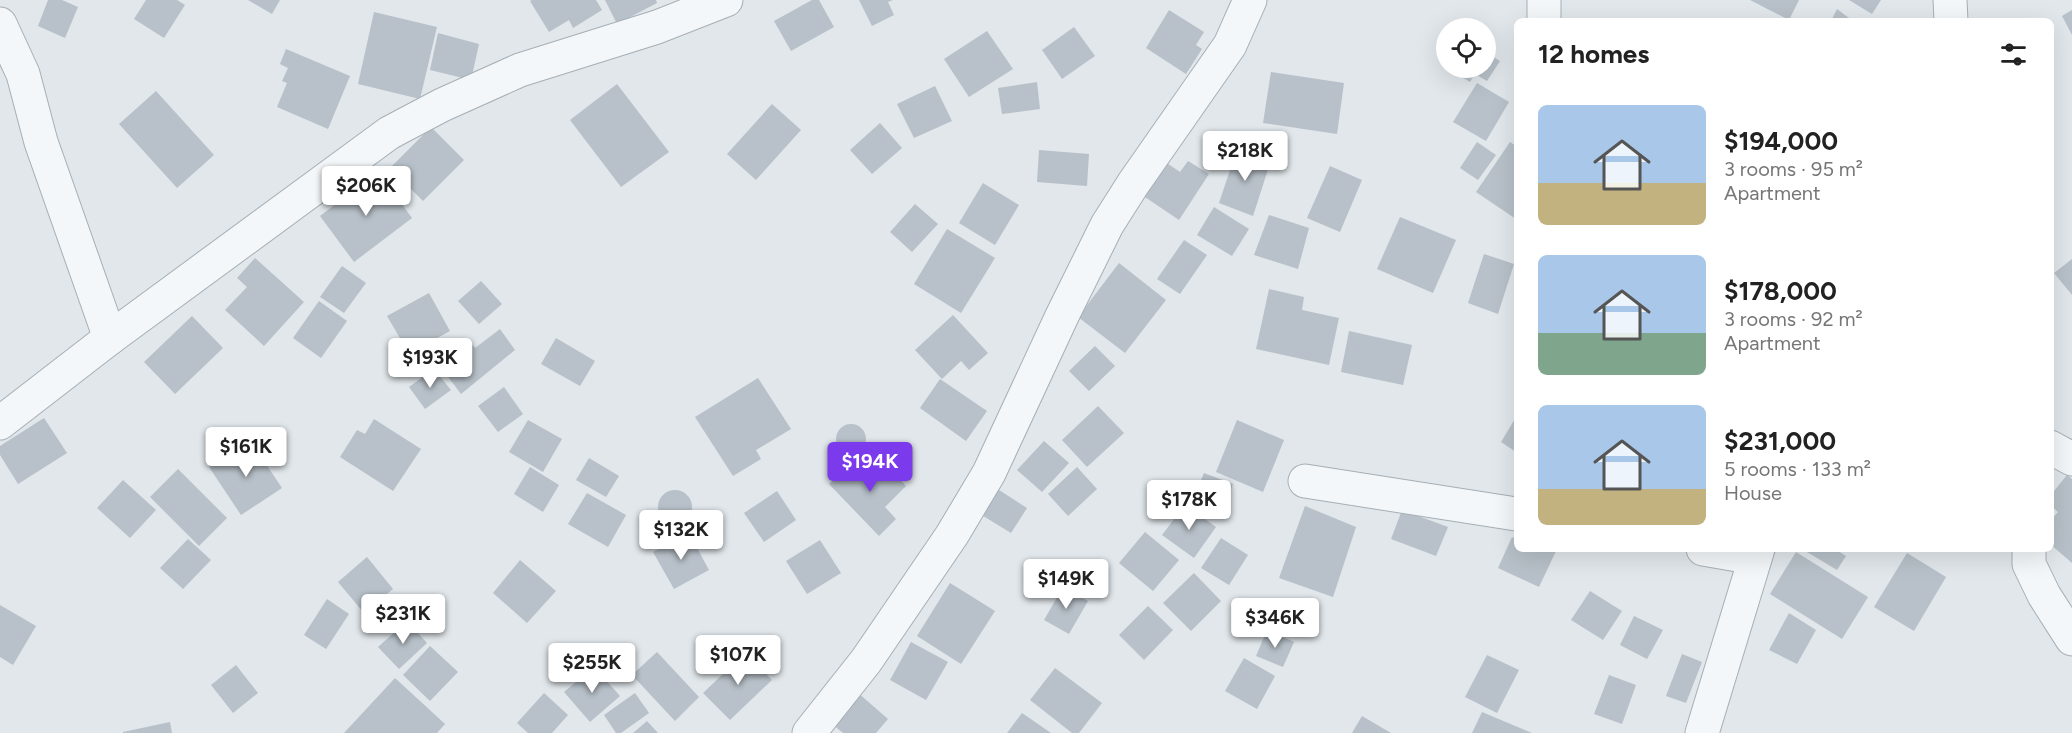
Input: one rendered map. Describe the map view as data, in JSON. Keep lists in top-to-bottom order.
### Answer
{
  "page": {
    "heading": "12 homes",
    "list": [
      {
        "name": "$194,000",
        "note": "3 rooms · 95 m² · Apartment"
      },
      {
        "name": "$178,000",
        "note": "3 rooms · 92 m² · Apartment"
      },
      {
        "name": "$231,000",
        "note": "5 rooms · 133 m² · House"
      }
    ],
    "price": [
      "$218K",
      "$206K",
      "$193K",
      "$161K",
      "$194K",
      "$178K",
      "$132K",
      "$149K",
      "$231K",
      "$346K",
      "$107K",
      "$255K"
    ]
  }
}
